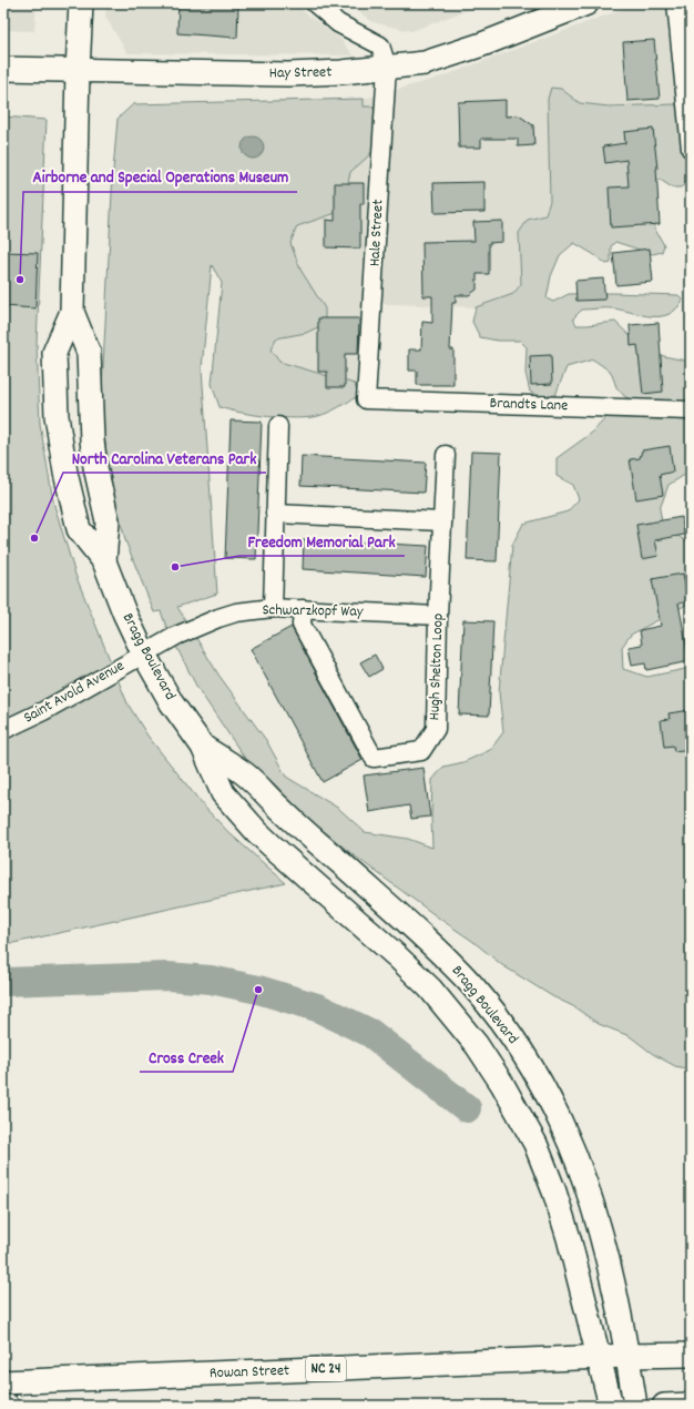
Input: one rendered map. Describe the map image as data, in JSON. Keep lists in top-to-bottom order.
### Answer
{
  "streets": {
    "main road": [
      "Hay Street",
      "Bragg Boulevard",
      "NC 24",
      "Rowan Street"
    ],
    "street": [
      "Hale Street",
      "Brandts Lane",
      "Schwarzkopf Way",
      "Hugh Shelton Loop",
      "Saint Avold Avenue"
    ]
  },
  "crossings": [
    ["Hay Street", "Hale Street"],
    ["Hay Street", "Bragg Boulevard"],
    ["Hale Street", "Brandts Lane"],
    ["Schwarzkopf Way", "Bragg Boulevard"],
    ["Schwarzkopf Way", "Hugh Shelton Loop"],
    ["Schwarzkopf Way", "Saint Avold Avenue"],
    ["Bragg Boulevard", "Saint Avold Avenue"],
    ["Bragg Boulevard", "NC 24"],
    ["Bragg Boulevard", "Rowan Street"],
    ["NC 24", "Rowan Street"]
  ],
  "places": [
    "Airborne and Special Operations Museum",
    "North Carolina Veterans Park",
    "Freedom Memorial Park",
    "Cross Creek"
  ]
}
